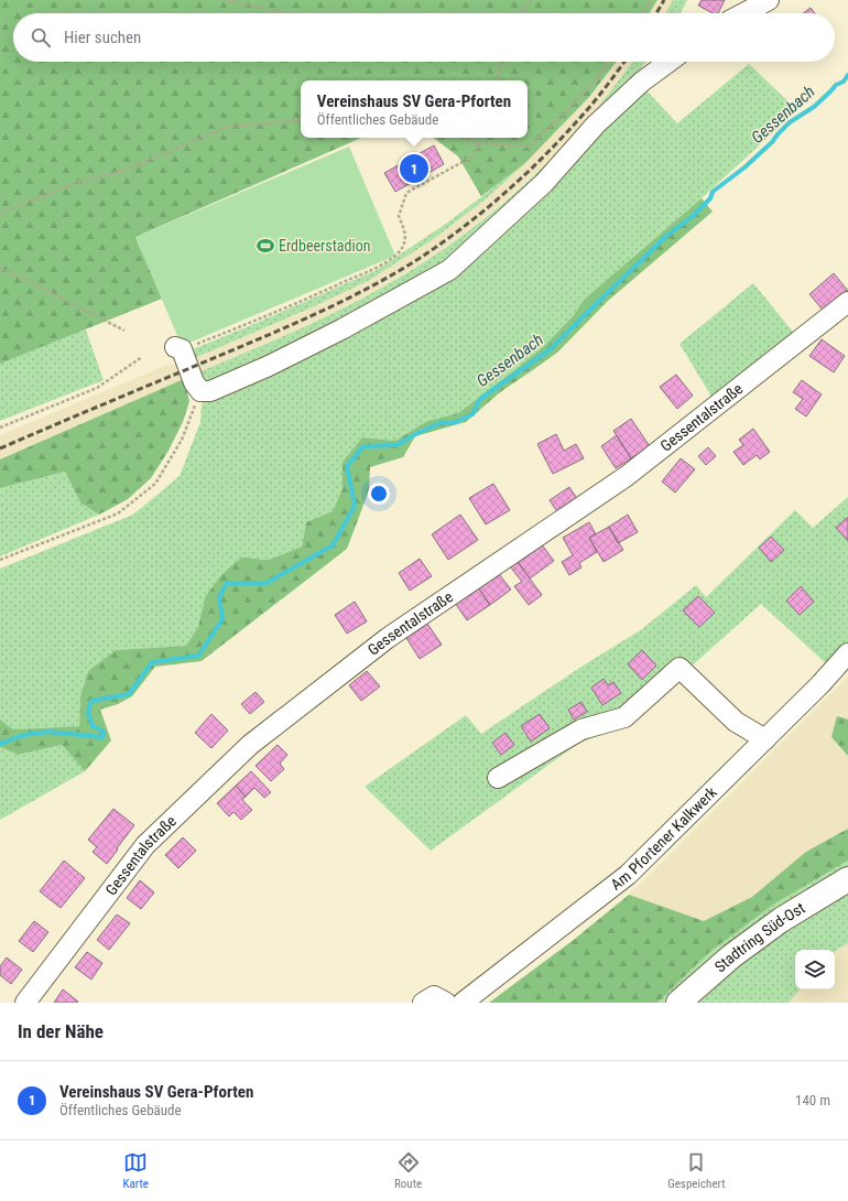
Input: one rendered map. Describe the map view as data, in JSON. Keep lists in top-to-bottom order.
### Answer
{
  "streets": {
    "main road": ["Stadtring Süd-Ost"],
    "street": ["Gessentalstraße", "Am Pfortener Kalkwerk"]
  },
  "water": ["Gessenbach"],
  "places": {
    "sports": ["Erdbeerstadion"]
  },
  "page": {
    "search": "Hier suchen",
    "popup": ["Vereinshaus SV Gera-Pforten", "Öffentliches Gebäude"],
    "pins": "1",
    "heading": "In der Nähe",
    "list": [
      {
        "mark": "1",
        "name": "Vereinshaus SV Gera-Pforten",
        "note": "Öffentliches Gebäude",
        "value": "140 m"
      }
    ],
    "nav": ["Karte", "Route", "Gespeichert"]
  }
}
